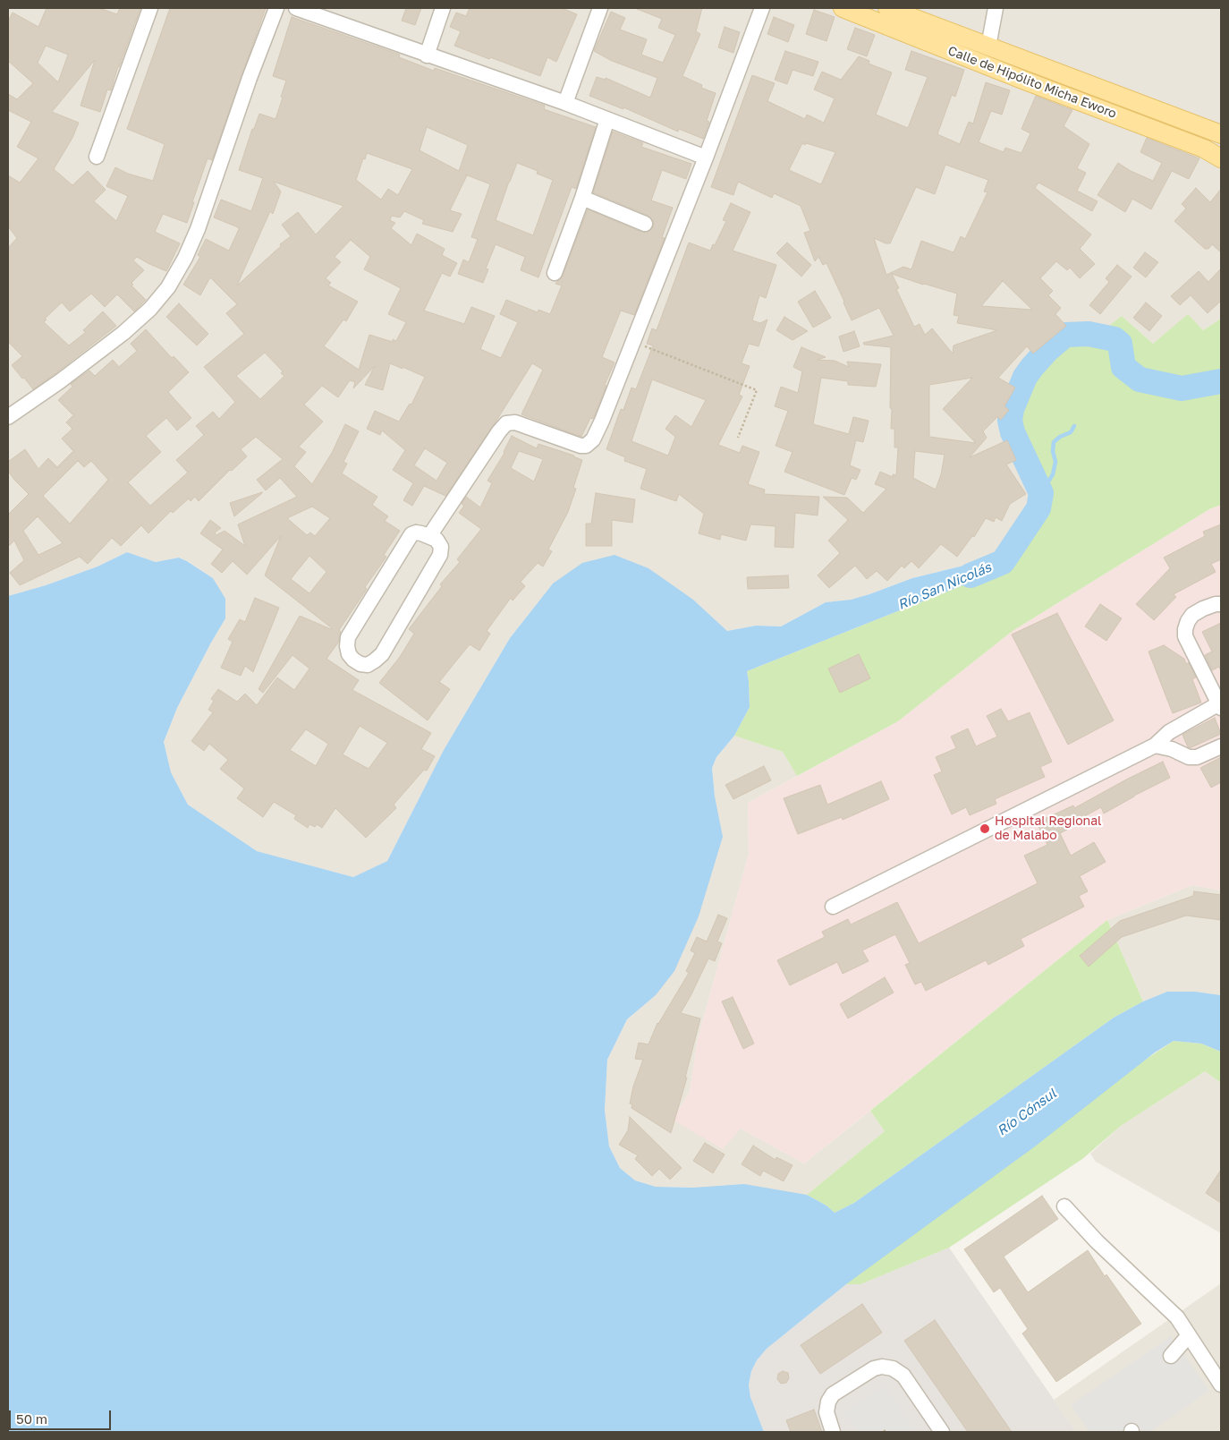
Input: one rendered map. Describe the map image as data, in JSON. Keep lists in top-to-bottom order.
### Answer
{
  "streets": {
    "main road": ["Calle de Hipólito Micha Eworo"]
  },
  "water": ["Río San Nicolás", "Río Cónsul"],
  "places": ["Hospital Regional de Malabo"],
  "scale_bar": "50 m"
}
